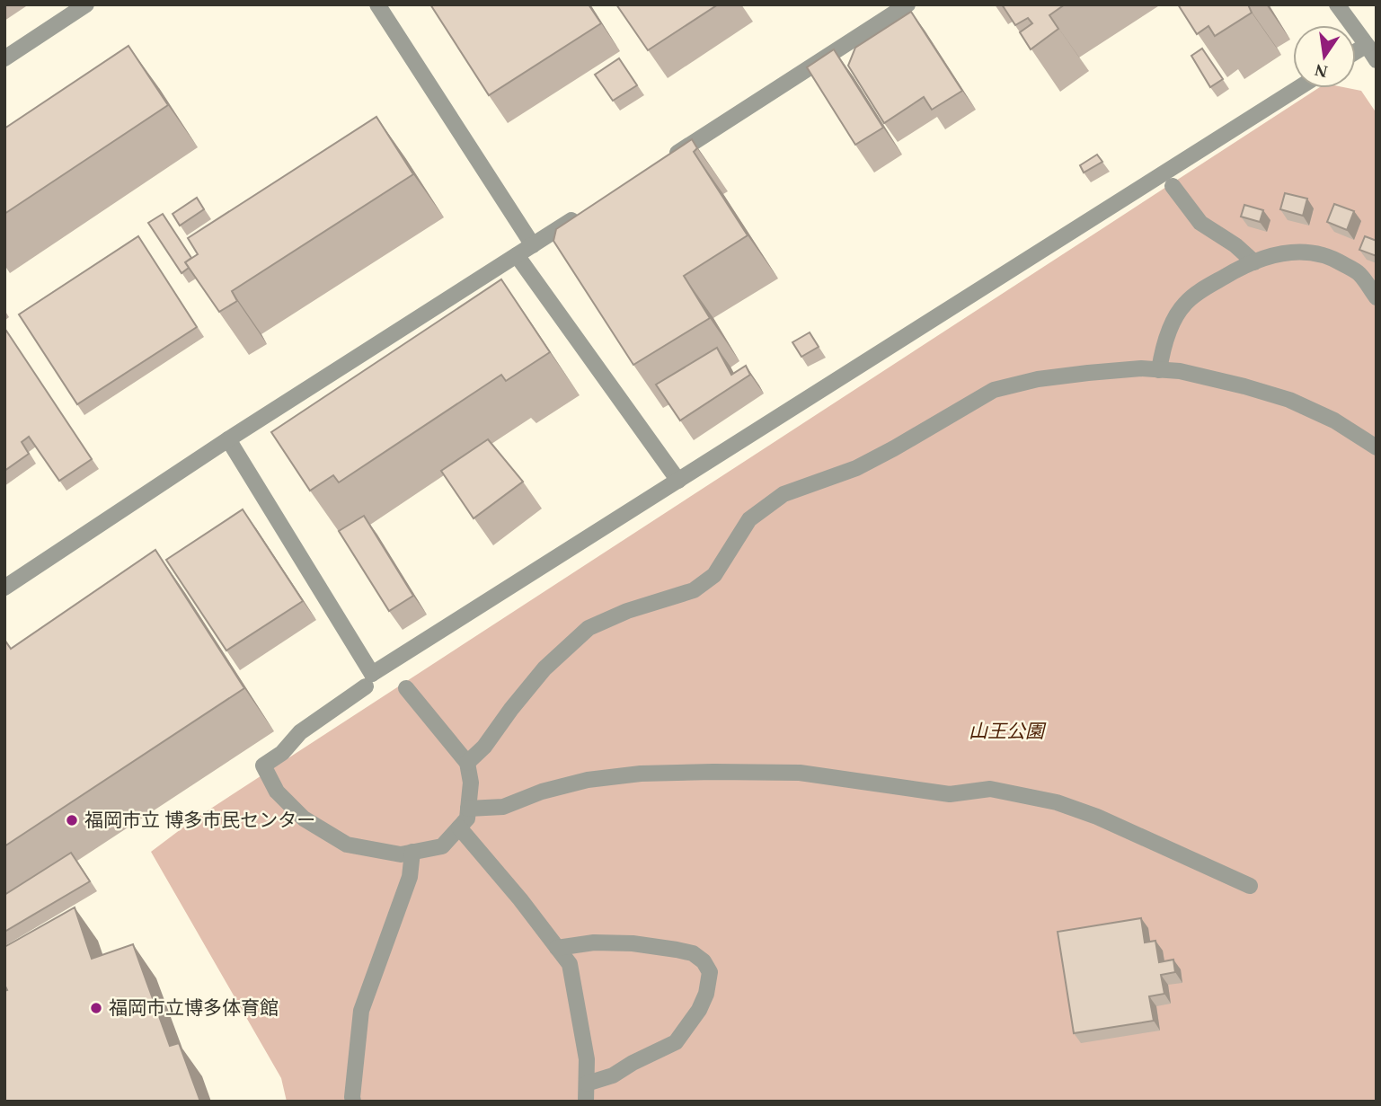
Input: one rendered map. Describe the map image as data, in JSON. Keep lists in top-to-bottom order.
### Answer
{
  "parks": ["山王公園"],
  "places": ["福岡市立 博多市民センター", "福岡市立博多体育館"],
  "north": "bottom"
}
